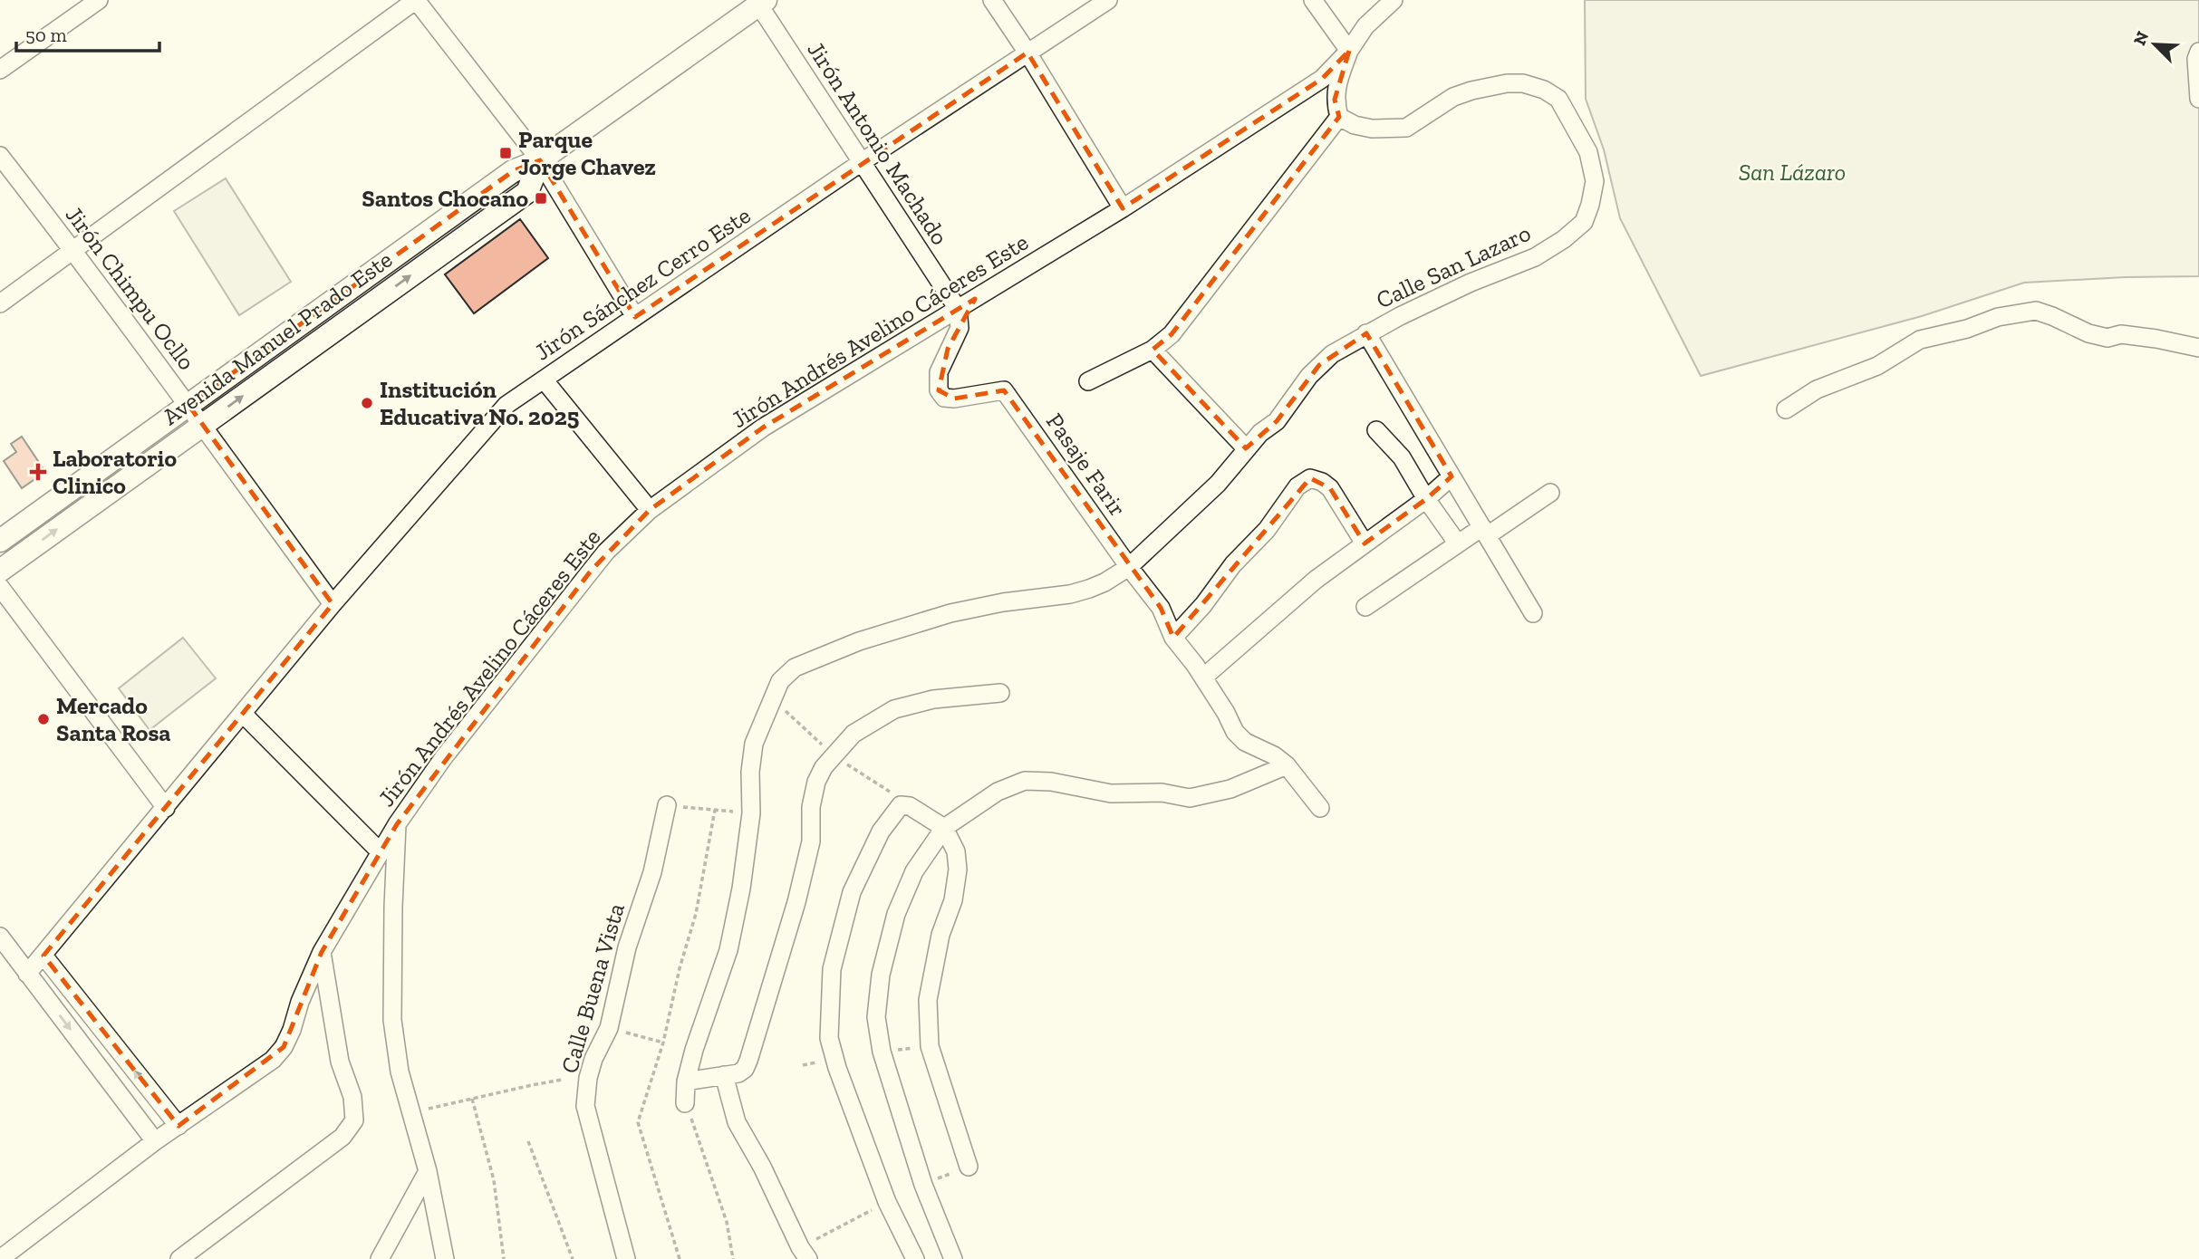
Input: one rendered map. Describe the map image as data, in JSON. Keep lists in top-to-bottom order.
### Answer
{
  "streets": {
    "street": [
      "Jirón Antonio Machado",
      "Calle San Lazaro",
      "Jirón Sánchez Cerro Este",
      "Jirón Chimpu Ocllo",
      "Jirón Andrés Avelino Cáceres Este",
      "Avenida Manuel Prado Este",
      "Pasaje Farir",
      "Calle Buena Vista"
    ]
  },
  "crossings": [
    ["Jirón Antonio Machado", "Jirón Sánchez Cerro Este"],
    ["Jirón Antonio Machado", "Jirón Andrés Avelino Cáceres Este"],
    ["Jirón Antonio Machado", "Avenida Manuel Prado Este"],
    ["Jirón Antonio Machado", "Pasaje Farir"],
    ["Calle San Lazaro", "Pasaje Farir"],
    ["Jirón Sánchez Cerro Este", "Jirón Chimpu Ocllo"],
    ["Jirón Chimpu Ocllo", "Avenida Manuel Prado Este"],
    ["Jirón Andrés Avelino Cáceres Este", "Pasaje Farir"]
  ],
  "parks": ["San Lázaro"],
  "places": {
    "transit": ["Parque Jorge Chavez", "Santos Chocano"],
    "other": ["Institución Educativa No. 2025", "Mercado Santa Rosa"],
    "health": ["Laboratorio Clinico"]
  },
  "scale_bar": "50 m",
  "north": "top left"
}
